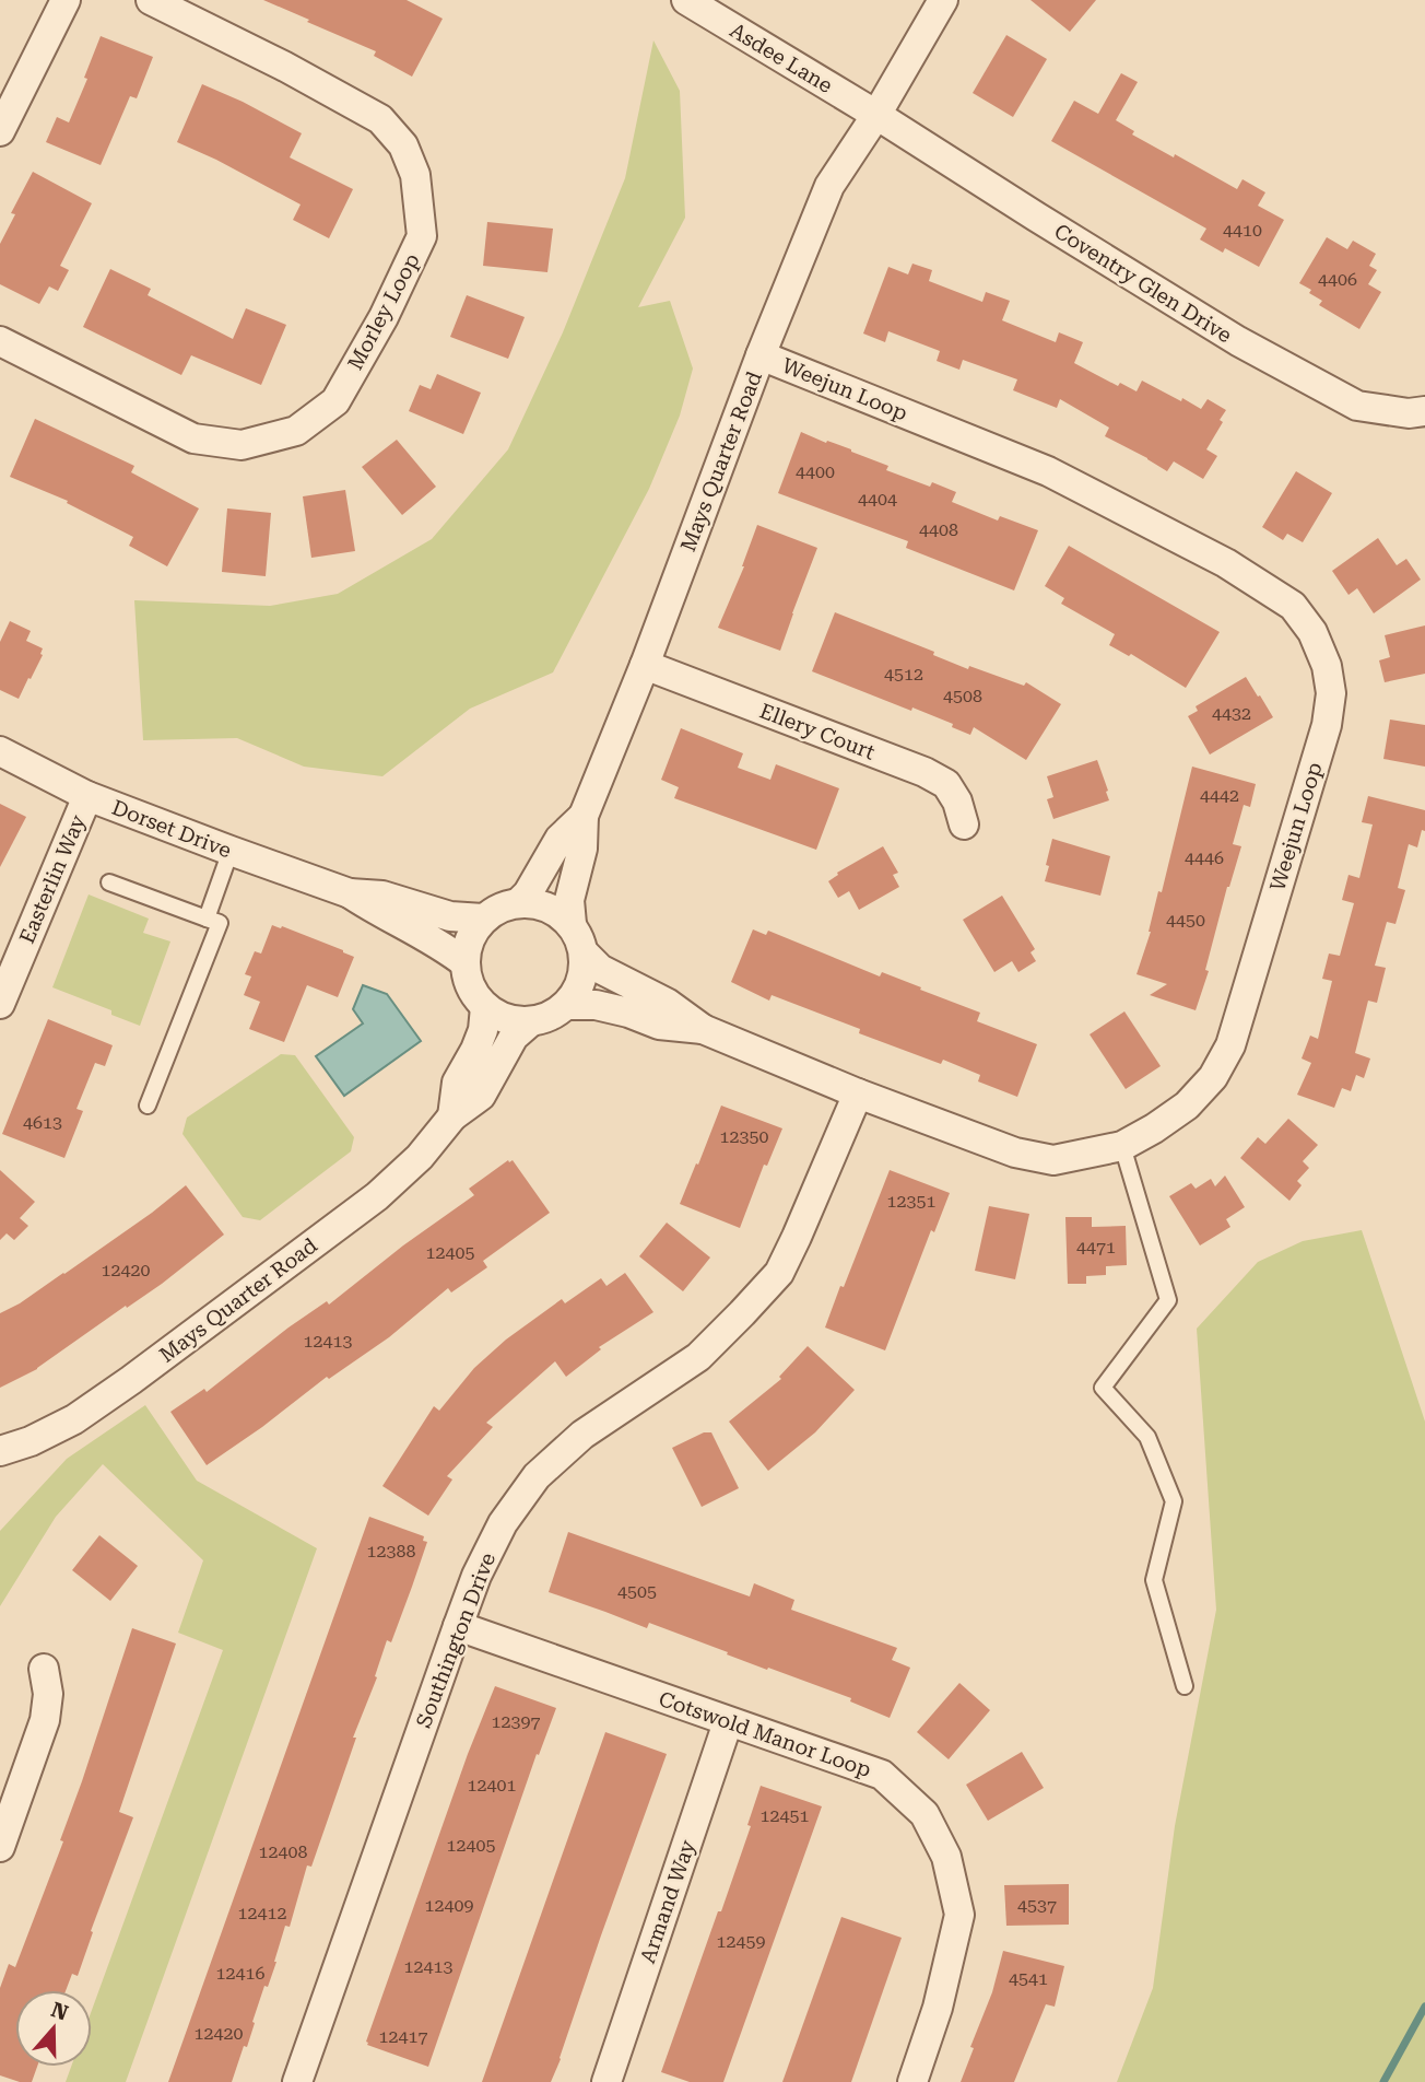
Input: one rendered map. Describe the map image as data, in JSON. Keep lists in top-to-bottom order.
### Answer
{
  "streets": {
    "street": [
      "Asdee Lane",
      "Coventry Glen Drive",
      "Morley Loop",
      "Weejun Loop",
      "Mays Quarter Road",
      "Ellery Court",
      "Dorset Drive",
      "Easterlin Way",
      "Southington Drive",
      "Cotswold Manor Loop",
      "Armand Way"
    ]
  },
  "crossings": [
    ["Asdee Lane", "Coventry Glen Drive"],
    ["Asdee Lane", "Mays Quarter Road"],
    ["Coventry Glen Drive", "Mays Quarter Road"],
    ["Weejun Loop", "Mays Quarter Road"],
    ["Weejun Loop", "Dorset Drive"],
    ["Weejun Loop", "Southington Drive"],
    ["Mays Quarter Road", "Ellery Court"],
    ["Mays Quarter Road", "Dorset Drive"],
    ["Dorset Drive", "Easterlin Way"],
    ["Southington Drive", "Cotswold Manor Loop"],
    ["Cotswold Manor Loop", "Armand Way"]
  ],
  "house_numbers": [
    "4410",
    "4406",
    "4400",
    "4404",
    "4408",
    "4512",
    "4508",
    "4432",
    "4442",
    "4446",
    "4450",
    "4613",
    "12350",
    "12351",
    "4471",
    "12405",
    "12420",
    "12413",
    "12388",
    "4505",
    "12397",
    "12401",
    "12451",
    "12405",
    "12408",
    "12409",
    "4537",
    "12412",
    "12459",
    "12413",
    "12416",
    "4541",
    "12420",
    "12417"
  ],
  "north": "top"
}
